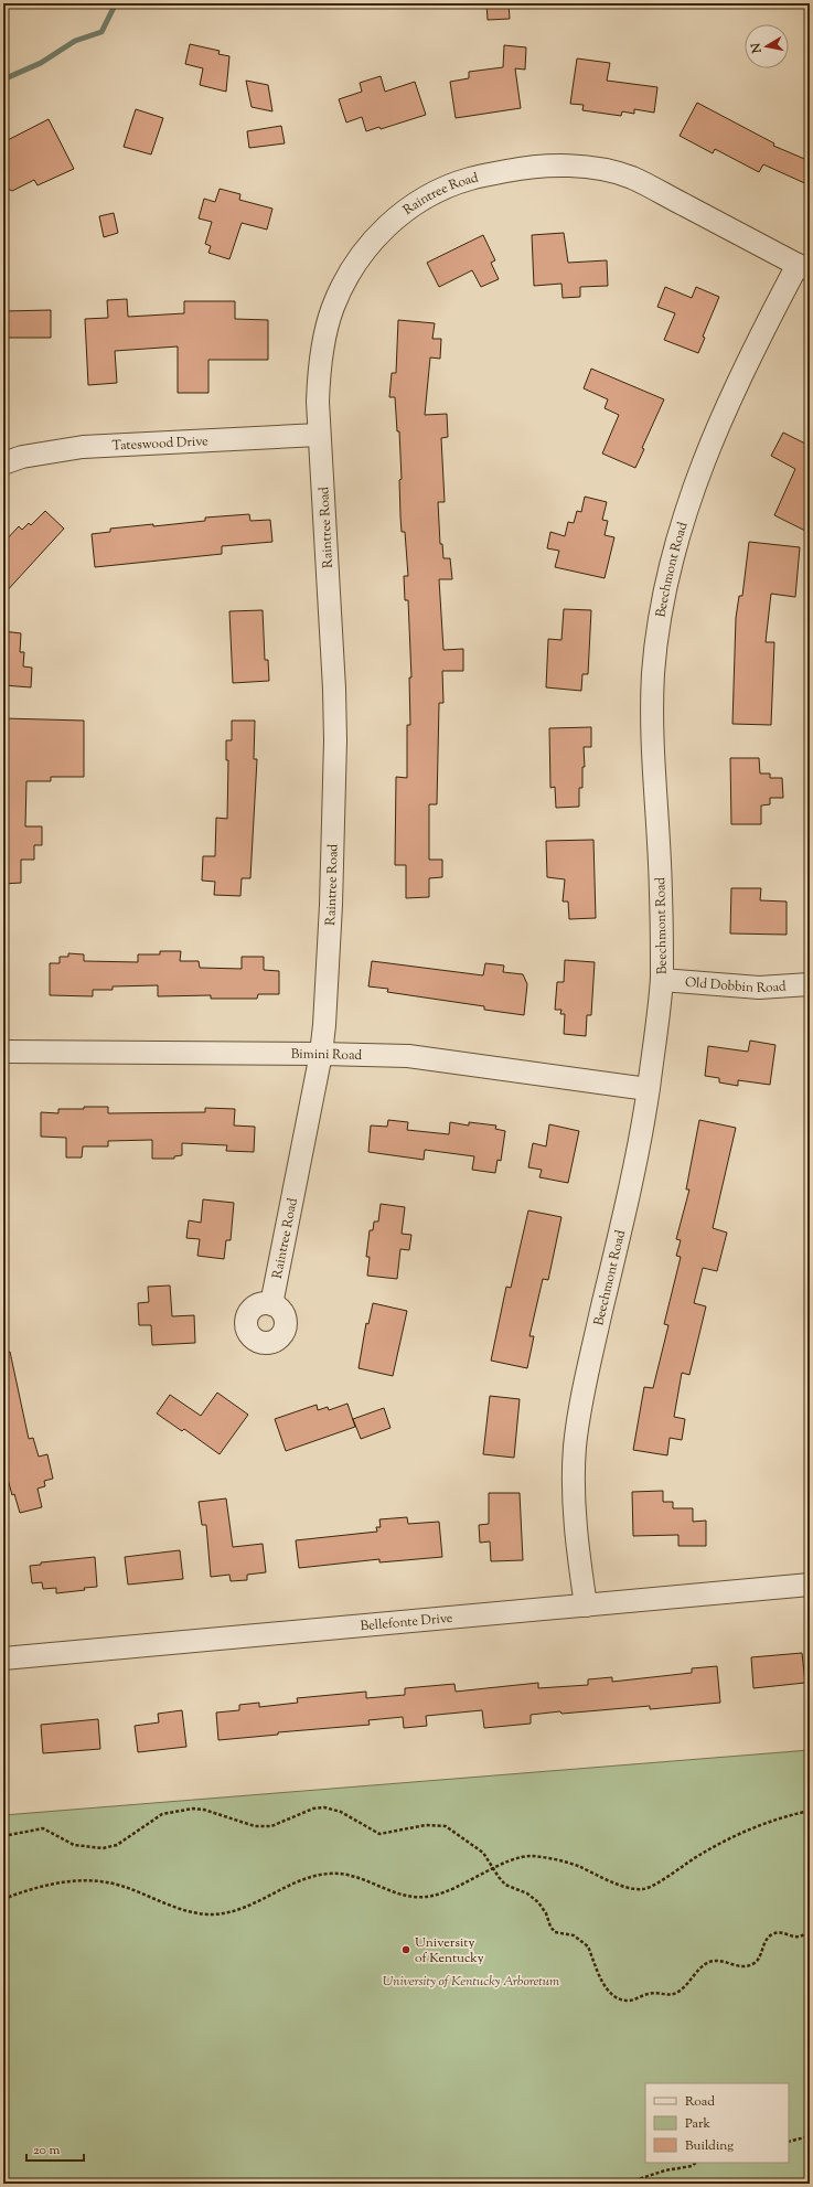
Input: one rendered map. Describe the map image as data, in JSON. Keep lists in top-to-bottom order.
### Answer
{
  "streets": {
    "street": [
      "Raintree Road",
      "Tateswood Drive",
      "Beechmont Road",
      "Old Dobbin Road",
      "Bimini Road",
      "Bellefonte Drive"
    ]
  },
  "crossings": [
    ["Raintree Road", "Tateswood Drive"],
    ["Raintree Road", "Beechmont Road"],
    ["Raintree Road", "Bimini Road"],
    ["Beechmont Road", "Old Dobbin Road"],
    ["Beechmont Road", "Bimini Road"],
    ["Beechmont Road", "Bellefonte Drive"]
  ],
  "parks": ["University of Kentucky Arboretum"],
  "places": ["University of Kentucky"],
  "legend": ["Road", "Park", "Building"],
  "scale_bar": "20 m",
  "north": "left"
}
